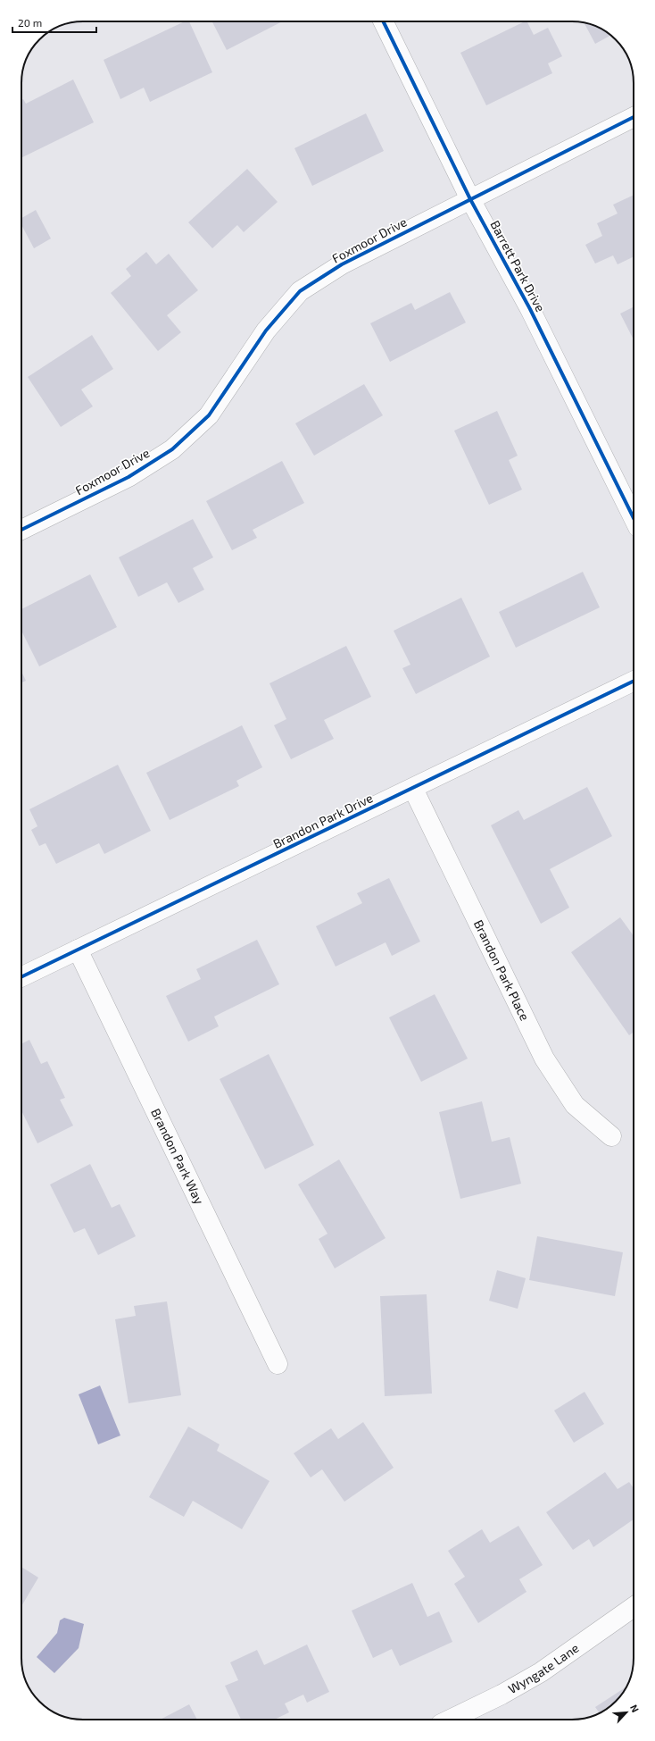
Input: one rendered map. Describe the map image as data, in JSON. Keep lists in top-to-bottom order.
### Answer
{
  "streets": {
    "street": [
      "Foxmoor Drive",
      "Barrett Park Drive",
      "Brandon Park Drive",
      "Brandon Park Place",
      "Brandon Park Way",
      "Wyngate Lane"
    ]
  },
  "crossings": [
    ["Foxmoor Drive", "Barrett Park Drive"],
    ["Brandon Park Drive", "Brandon Park Place"],
    ["Brandon Park Drive", "Brandon Park Way"]
  ],
  "scale_bar": "20 m",
  "north": "top right"
}
